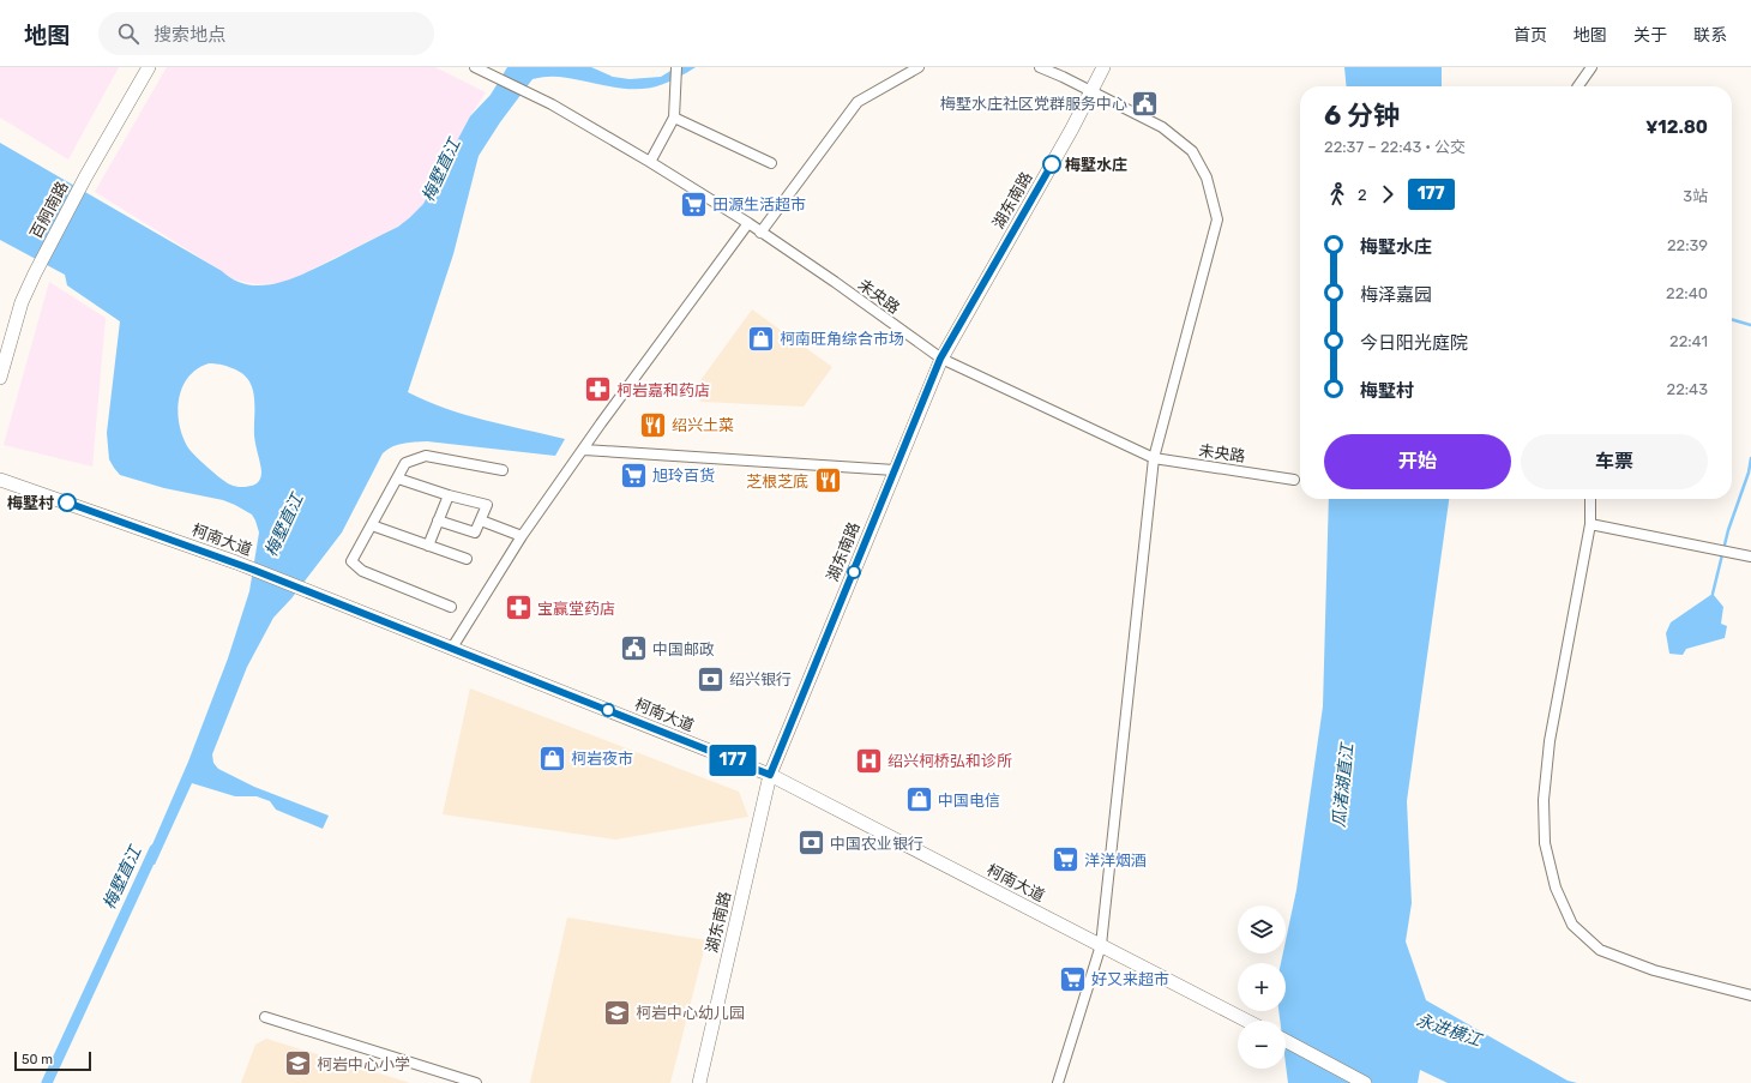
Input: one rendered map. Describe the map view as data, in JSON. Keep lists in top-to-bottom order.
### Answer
{
  "streets": {
    "main road": ["湖东南路", "百舸南路", "柯南大道"],
    "street": ["未央路"]
  },
  "crossings": [
    ["湖东南路", "未央路"],
    ["湖东南路", "柯南大道"]
  ],
  "water": ["梅墅直江", "瓜渚湖直江", "永进横江"],
  "places": {
    "public building": ["梅墅水庄社区党群服务中心", "中国邮政"],
    "other": ["梅墅水庄", "梅墅村"],
    "supermarket": [
      "田源生活超市",
      "旭玲百货",
      "洋洋烟酒",
      "好又来超市"
    ],
    "shop": ["柯南旺角综合市场", "柯岩夜市", "中国电信"],
    "pharmacy": ["柯岩嘉和药店", "宝赢堂药店"],
    "restaurant": ["绍兴土菜", "芝根芝底"],
    "bank": ["绍兴银行", "中国农业银行"],
    "hospital": ["绍兴柯桥弘和诊所"],
    "school or university": ["柯岩中心幼儿园", "柯岩中心小学"]
  },
  "lines": ["bus line 177"],
  "scale_bar": "50 m",
  "page": {
    "header": "地图",
    "search": "搜索地点",
    "nav": [
      "首页",
      "地图",
      "关于",
      "联系"
    ],
    "on_map": "177",
    "heading": ["6 分钟", "22:37 – 22:43 · 公交", "¥12.80"],
    "legs": ["2", "177", "3站"],
    "list": [
      {
        "name": "梅墅水庄",
        "value": "22:39"
      },
      {
        "name": "梅泽嘉园",
        "value": "22:40"
      },
      {
        "name": "今日阳光庭院",
        "value": "22:41"
      },
      {
        "name": "梅墅村",
        "value": "22:43"
      }
    ],
    "buttons": ["开始", "车票"],
    "map_buttons": ["+", "−"],
    "scale": "50 m"
  }
}
